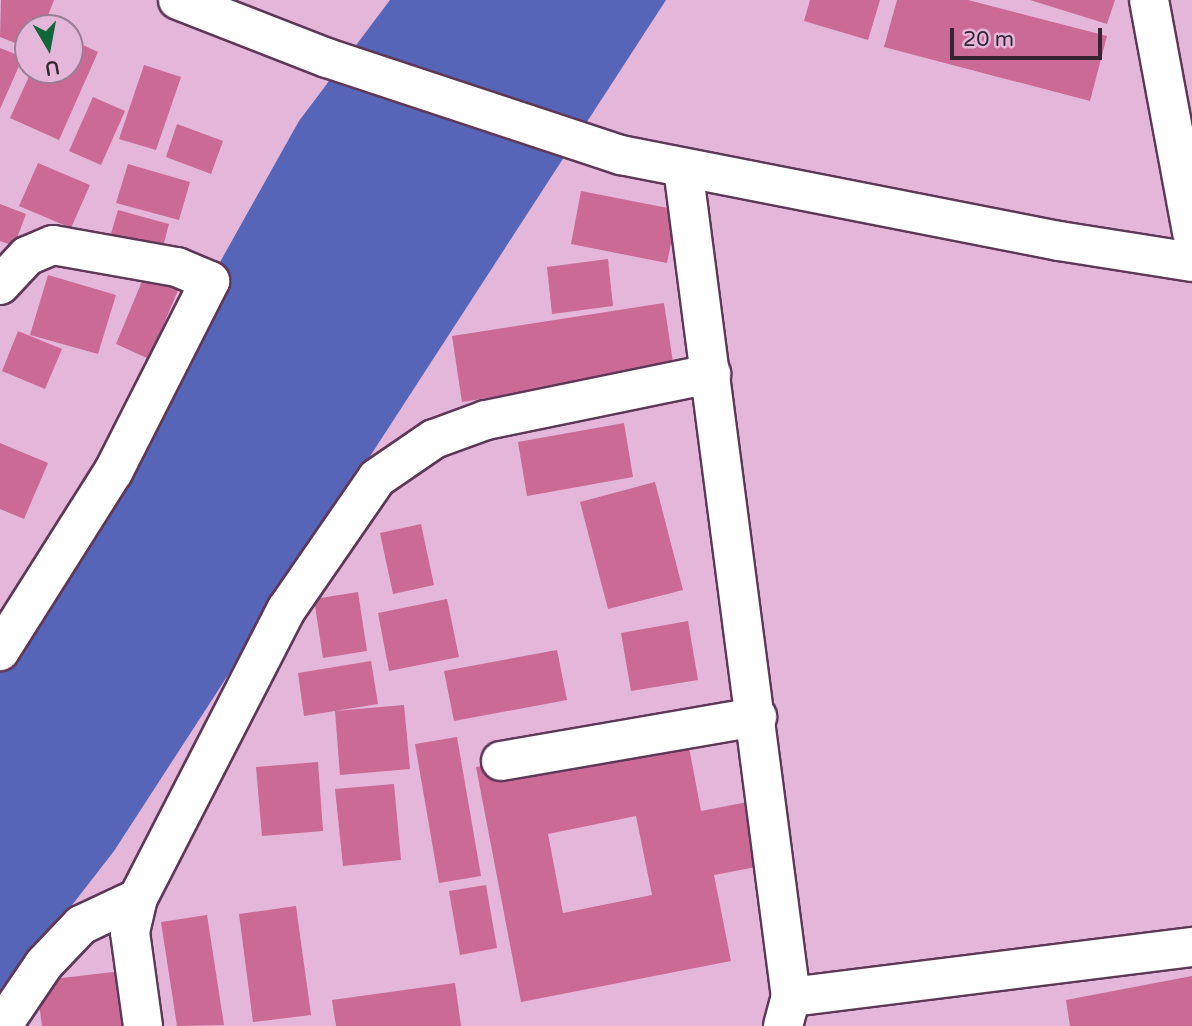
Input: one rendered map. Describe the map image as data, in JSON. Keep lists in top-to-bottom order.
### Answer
{
  "scale_bar": "20 m",
  "north": "bottom"
}
